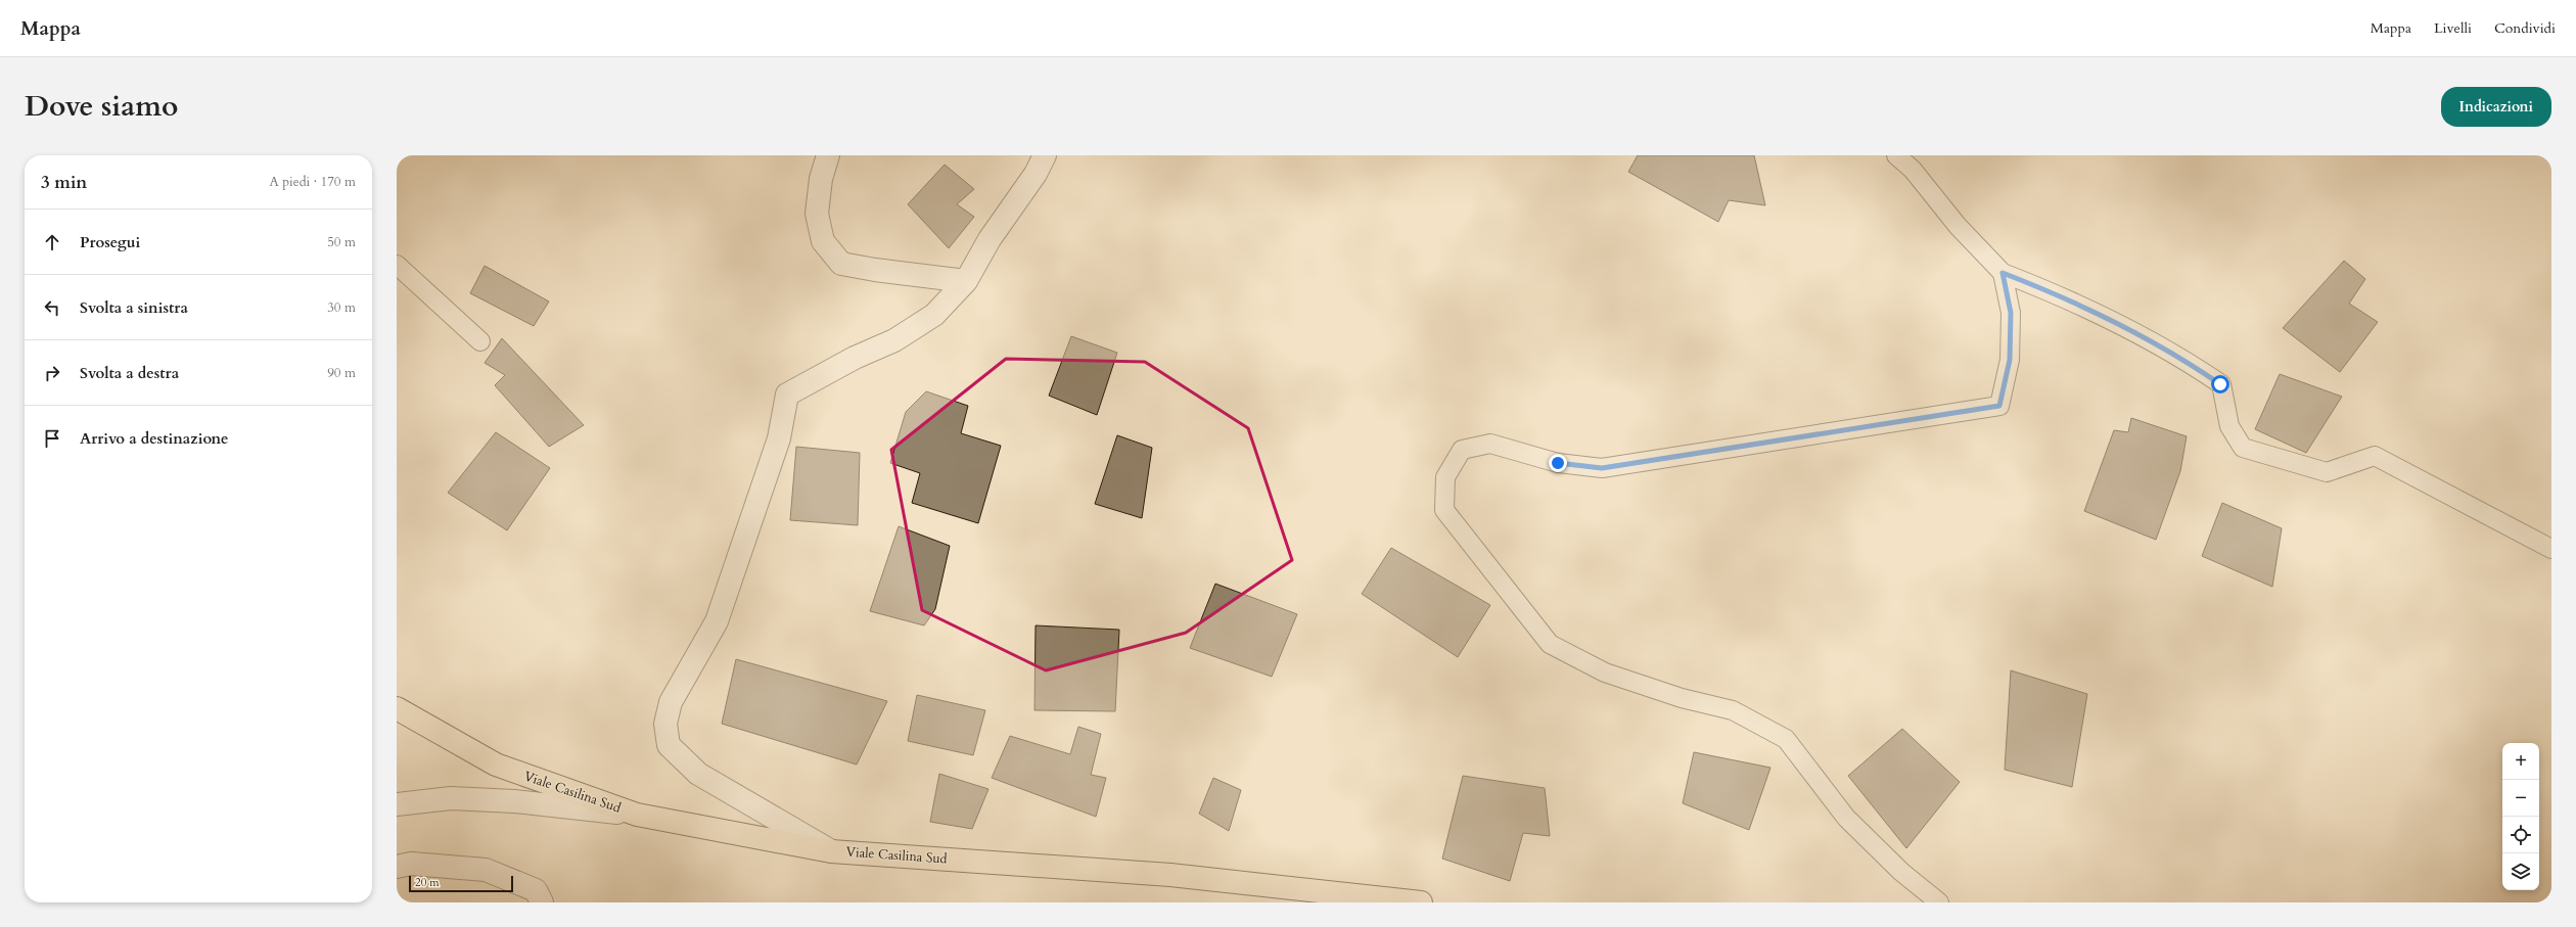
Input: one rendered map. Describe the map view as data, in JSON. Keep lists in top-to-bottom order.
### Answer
{
  "streets": {
    "main road": ["Viale Casilina Sud"]
  },
  "scale_bar": "20 m",
  "page": {
    "header": "Mappa",
    "nav": ["Mappa", "Livelli", "Condividi"],
    "title": "Dove siamo",
    "buttons": "Indicazioni",
    "heading": ["3 min", "A piedi · 170 m"],
    "list": [
      ["Prosegui", "50 m"],
      ["Svolta a sinistra", "30 m"],
      ["Svolta a destra", "90 m"],
      "Arrivo a destinazione"
    ],
    "map_buttons": ["+", "−"],
    "scale": "20 m"
  }
}
